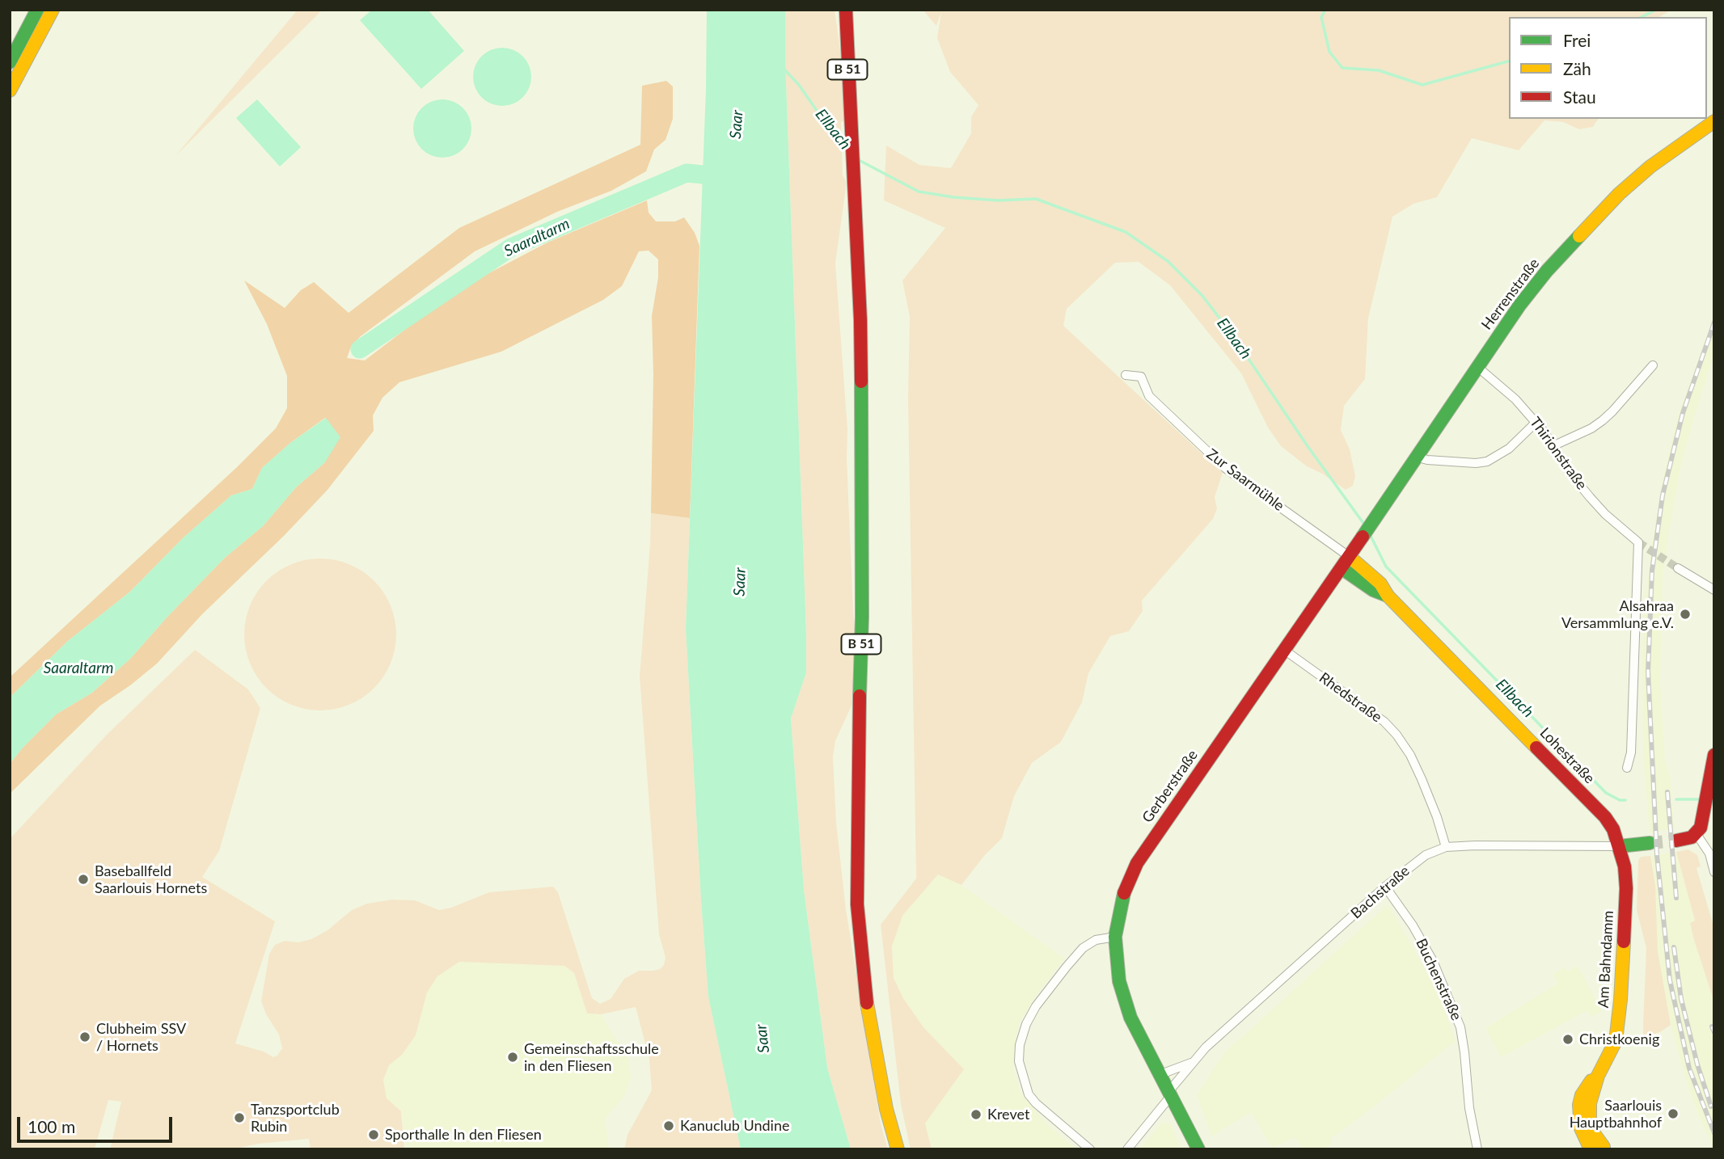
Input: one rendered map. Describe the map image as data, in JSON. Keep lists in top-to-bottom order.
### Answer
{
  "streets": {
    "main road": [
      "B 51",
      "Herrenstraße",
      "Lohestraße",
      "Gerberstraße",
      "Am Bahndamm"
    ],
    "street": [
      "Thirionstraße",
      "Zur Saarmühle",
      "Rhedstraße",
      "Bachstraße",
      "Buchenstraße"
    ]
  },
  "crossings": [
    ["Herrenstraße", "Thirionstraße"],
    ["Herrenstraße", "Gerberstraße"],
    ["Zur Saarmühle", "Lohestraße"],
    ["Zur Saarmühle", "Gerberstraße"],
    ["Rhedstraße", "Gerberstraße"],
    ["Rhedstraße", "Bachstraße"],
    ["Lohestraße", "Gerberstraße"],
    ["Lohestraße", "Bachstraße"],
    ["Lohestraße", "Am Bahndamm"],
    ["Gerberstraße", "Bachstraße"],
    ["Bachstraße", "Am Bahndamm"],
    ["Bachstraße", "Buchenstraße"]
  ],
  "water": ["Saar", "Ellbach", "Saaraltarm"],
  "places": [
    "Alsahraa Versammlung e.V.",
    "Baseballfeld Saarlouis Hornets",
    "Clubheim SSV / Hornets",
    "Christkoenig",
    "Gemeinschaftsschule in den Fliesen",
    "Saarlouis Hauptbahnhof",
    "Krevet",
    "Tanzsportclub Rubin",
    "Kanuclub Undine",
    "Sporthalle In den Fliesen"
  ],
  "legend": ["Frei", "Zäh", "Stau"],
  "scale_bar": "100 m"
}
